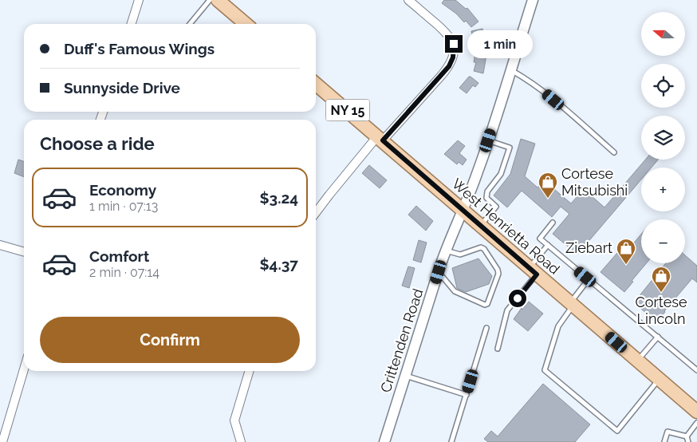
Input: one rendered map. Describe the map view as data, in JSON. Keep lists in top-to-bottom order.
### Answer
{
  "streets": {
    "main road": ["NY 15", "West Henrietta Road"],
    "street": ["Crittenden Road"]
  },
  "crossings": [
    ["West Henrietta Road", "Crittenden Road"]
  ],
  "places": {
    "shop": ["Cortese Mitsubishi", "Ziebart", "Cortese Lincoln"]
  },
  "north": "left",
  "page": {
    "map_buttons": ["+", "−"],
    "banner": ["Duff's Famous Wings", "Sunnyside Drive"],
    "bubble": "1 min",
    "heading": "Choose a ride",
    "list": [
      {
        "name": "Economy",
        "note": "1 min · 07:13",
        "value": "$3.24"
      },
      {
        "name": "Comfort",
        "note": "2 min · 07:14",
        "value": "$4.37"
      }
    ],
    "buttons": "Confirm"
  }
}
